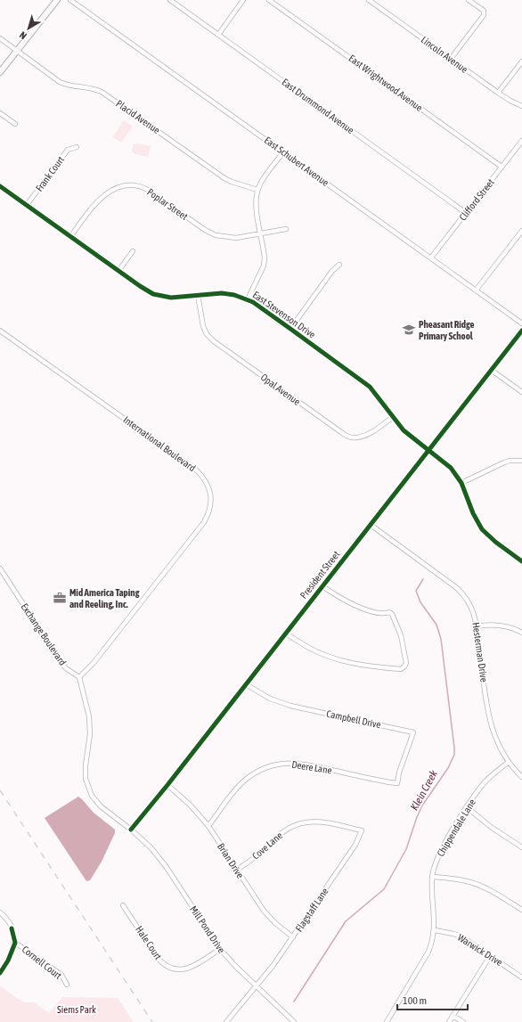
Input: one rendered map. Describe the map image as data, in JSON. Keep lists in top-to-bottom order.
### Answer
{
  "streets": {
    "street": [
      "Lincoln Avenue",
      "East Wrightwood Avenue",
      "East Drummond Avenue",
      "Placid Avenue",
      "East Schubert Avenue",
      "Frank Court",
      "Clifford Street",
      "Poplar Street",
      "East Stevenson Drive",
      "Opal Avenue",
      "International Boulevard",
      "President Street",
      "Exchange Boulevard",
      "Hesterman Drive",
      "Campbell Drive",
      "Deere Lane",
      "Chippendale Lane",
      "Cove Lane",
      "Brian Drive",
      "Flagstaff Lane",
      "Mill Pond Drive",
      "Hale Court",
      "Warwick Drive",
      "Cornell Court"
    ]
  },
  "crossings": [
    ["East Wrightwood Avenue", "Clifford Street"],
    ["East Drummond Avenue", "Clifford Street"],
    ["East Schubert Avenue", "Clifford Street"],
    ["Frank Court", "East Stevenson Drive"],
    ["Poplar Street", "East Stevenson Drive"],
    ["East Stevenson Drive", "Opal Avenue"],
    ["East Stevenson Drive", "President Street"],
    ["International Boulevard", "Exchange Boulevard"],
    ["President Street", "Hesterman Drive"],
    ["President Street", "Campbell Drive"],
    ["President Street", "Brian Drive"],
    ["President Street", "Mill Pond Drive"],
    ["Hesterman Drive", "Chippendale Lane"],
    ["Campbell Drive", "Deere Lane"],
    ["Deere Lane", "Brian Drive"],
    ["Chippendale Lane", "Warwick Drive"],
    ["Cove Lane", "Brian Drive"],
    ["Cove Lane", "Flagstaff Lane"],
    ["Brian Drive", "Flagstaff Lane"],
    ["Flagstaff Lane", "Mill Pond Drive"],
    ["Mill Pond Drive", "Hale Court"]
  ],
  "water": ["Klein Creek"],
  "parks": ["Siems Park"],
  "places": {
    "school or university": ["Pheasant Ridge Primary School"],
    "office": ["Mid America Taping and Reeling, Inc."]
  },
  "scale_bar": "100 m",
  "north": "bottom left"
}
